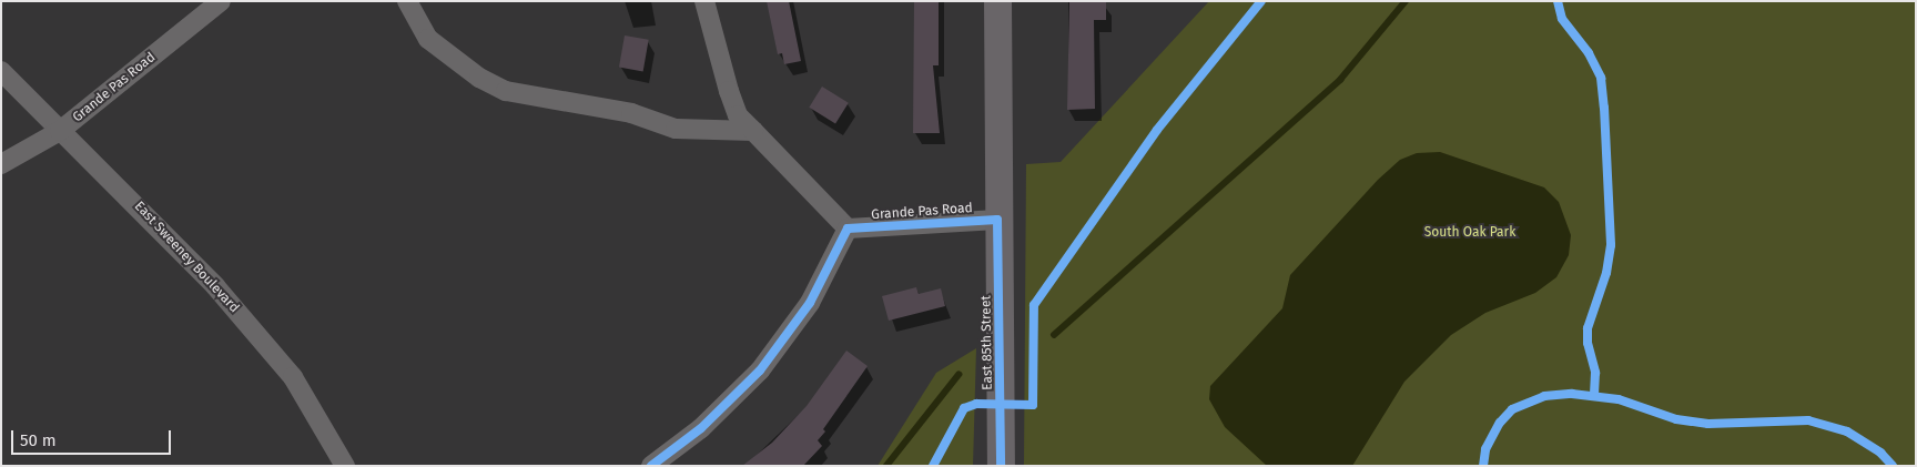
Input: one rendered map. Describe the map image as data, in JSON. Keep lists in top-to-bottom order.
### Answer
{
  "streets": {
    "main road": ["East 85th Street"],
    "street": ["Grande Pas Road", "East Sweeney Boulevard"]
  },
  "crossings": [
    ["Grande Pas Road", "East Sweeney Boulevard"],
    ["Grande Pas Road", "East 85th Street"]
  ],
  "parks": ["South Oak Park"],
  "scale_bar": "50 m"
}
